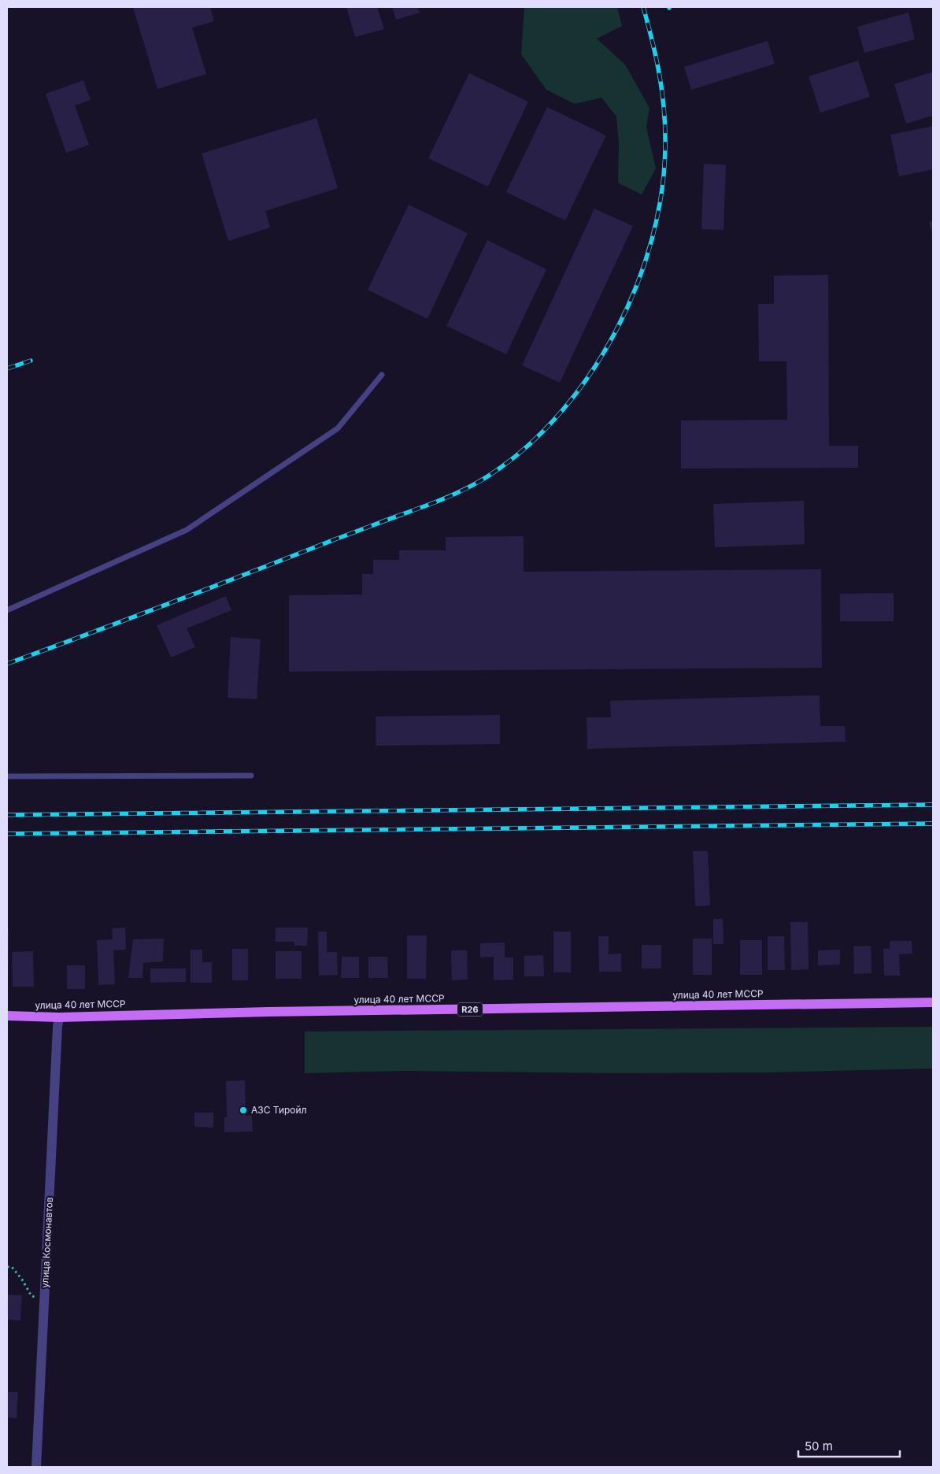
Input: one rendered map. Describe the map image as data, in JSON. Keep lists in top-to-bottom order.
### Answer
{
  "streets": {
    "main road": ["улица 40 лет МССР", "R26"],
    "street": ["улица Космонавтов"]
  },
  "crossings": [
    ["улица 40 лет МССР", "улица Космонавтов"]
  ],
  "places": ["АЗС Тиройл"],
  "scale_bar": "50 m"
}
